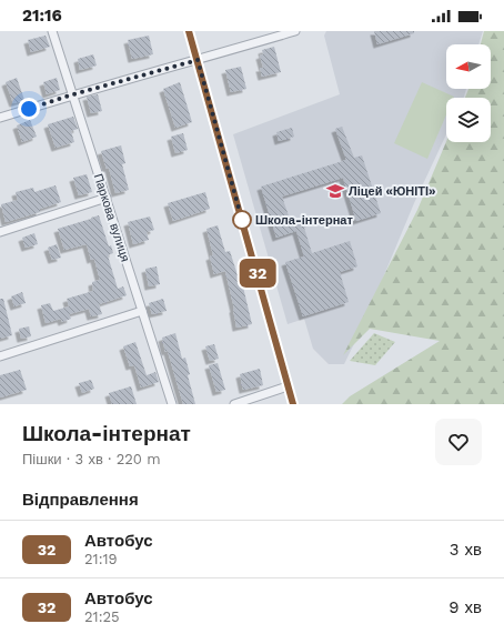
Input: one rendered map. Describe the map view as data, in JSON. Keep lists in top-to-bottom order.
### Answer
{
  "streets": {
    "street": ["Паркова вулиця"]
  },
  "places": {
    "school or university": ["Ліцей «ЮНІТІ»"],
    "other": ["Школа-інтернат"]
  },
  "lines": ["bus line 32"],
  "north": "left",
  "page": {
    "status": "21:16",
    "on_map": "32",
    "heading": [
      ["Школа-інтернат", "Пішки · 3 хв · 220 m"],
      "Відправлення"
    ],
    "list": [
      {
        "mark": "32",
        "name": "Автобус",
        "note": "21:19",
        "value": "3 хв"
      },
      {
        "mark": "32",
        "name": "Автобус",
        "note": "21:25",
        "value": "9 хв"
      }
    ]
  }
}
